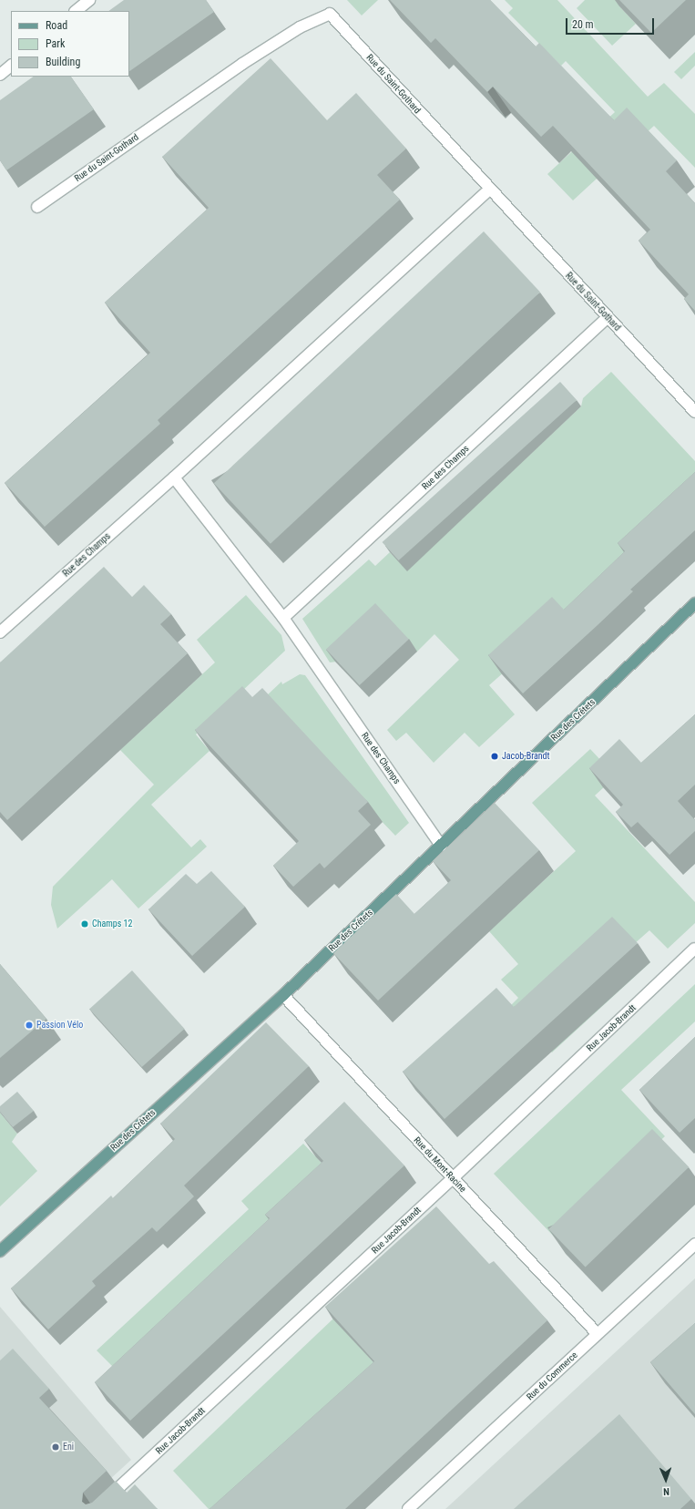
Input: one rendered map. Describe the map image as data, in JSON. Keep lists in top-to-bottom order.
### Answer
{
  "streets": {
    "main road": ["Rue des Crêtets"],
    "street": [
      "Rue du Saint-Gothard",
      "Rue des Champs",
      "Rue Jacob-Brandt",
      "Rue du Mont-Racine",
      "Rue du Commerce"
    ]
  },
  "crossings": [
    ["Rue du Saint-Gothard", "Rue des Champs"],
    ["Rue des Champs", "Rue des Crêtets"],
    ["Rue des Crêtets", "Rue du Mont-Racine"],
    ["Rue Jacob-Brandt", "Rue du Mont-Racine"],
    ["Rue du Mont-Racine", "Rue du Commerce"]
  ],
  "places": [
    "Jacob-Brandt",
    "Champs 12",
    "Passion Vélo",
    "Eni"
  ],
  "legend": ["Road", "Park", "Building"],
  "scale_bar": "20 m",
  "north": "bottom"
}
